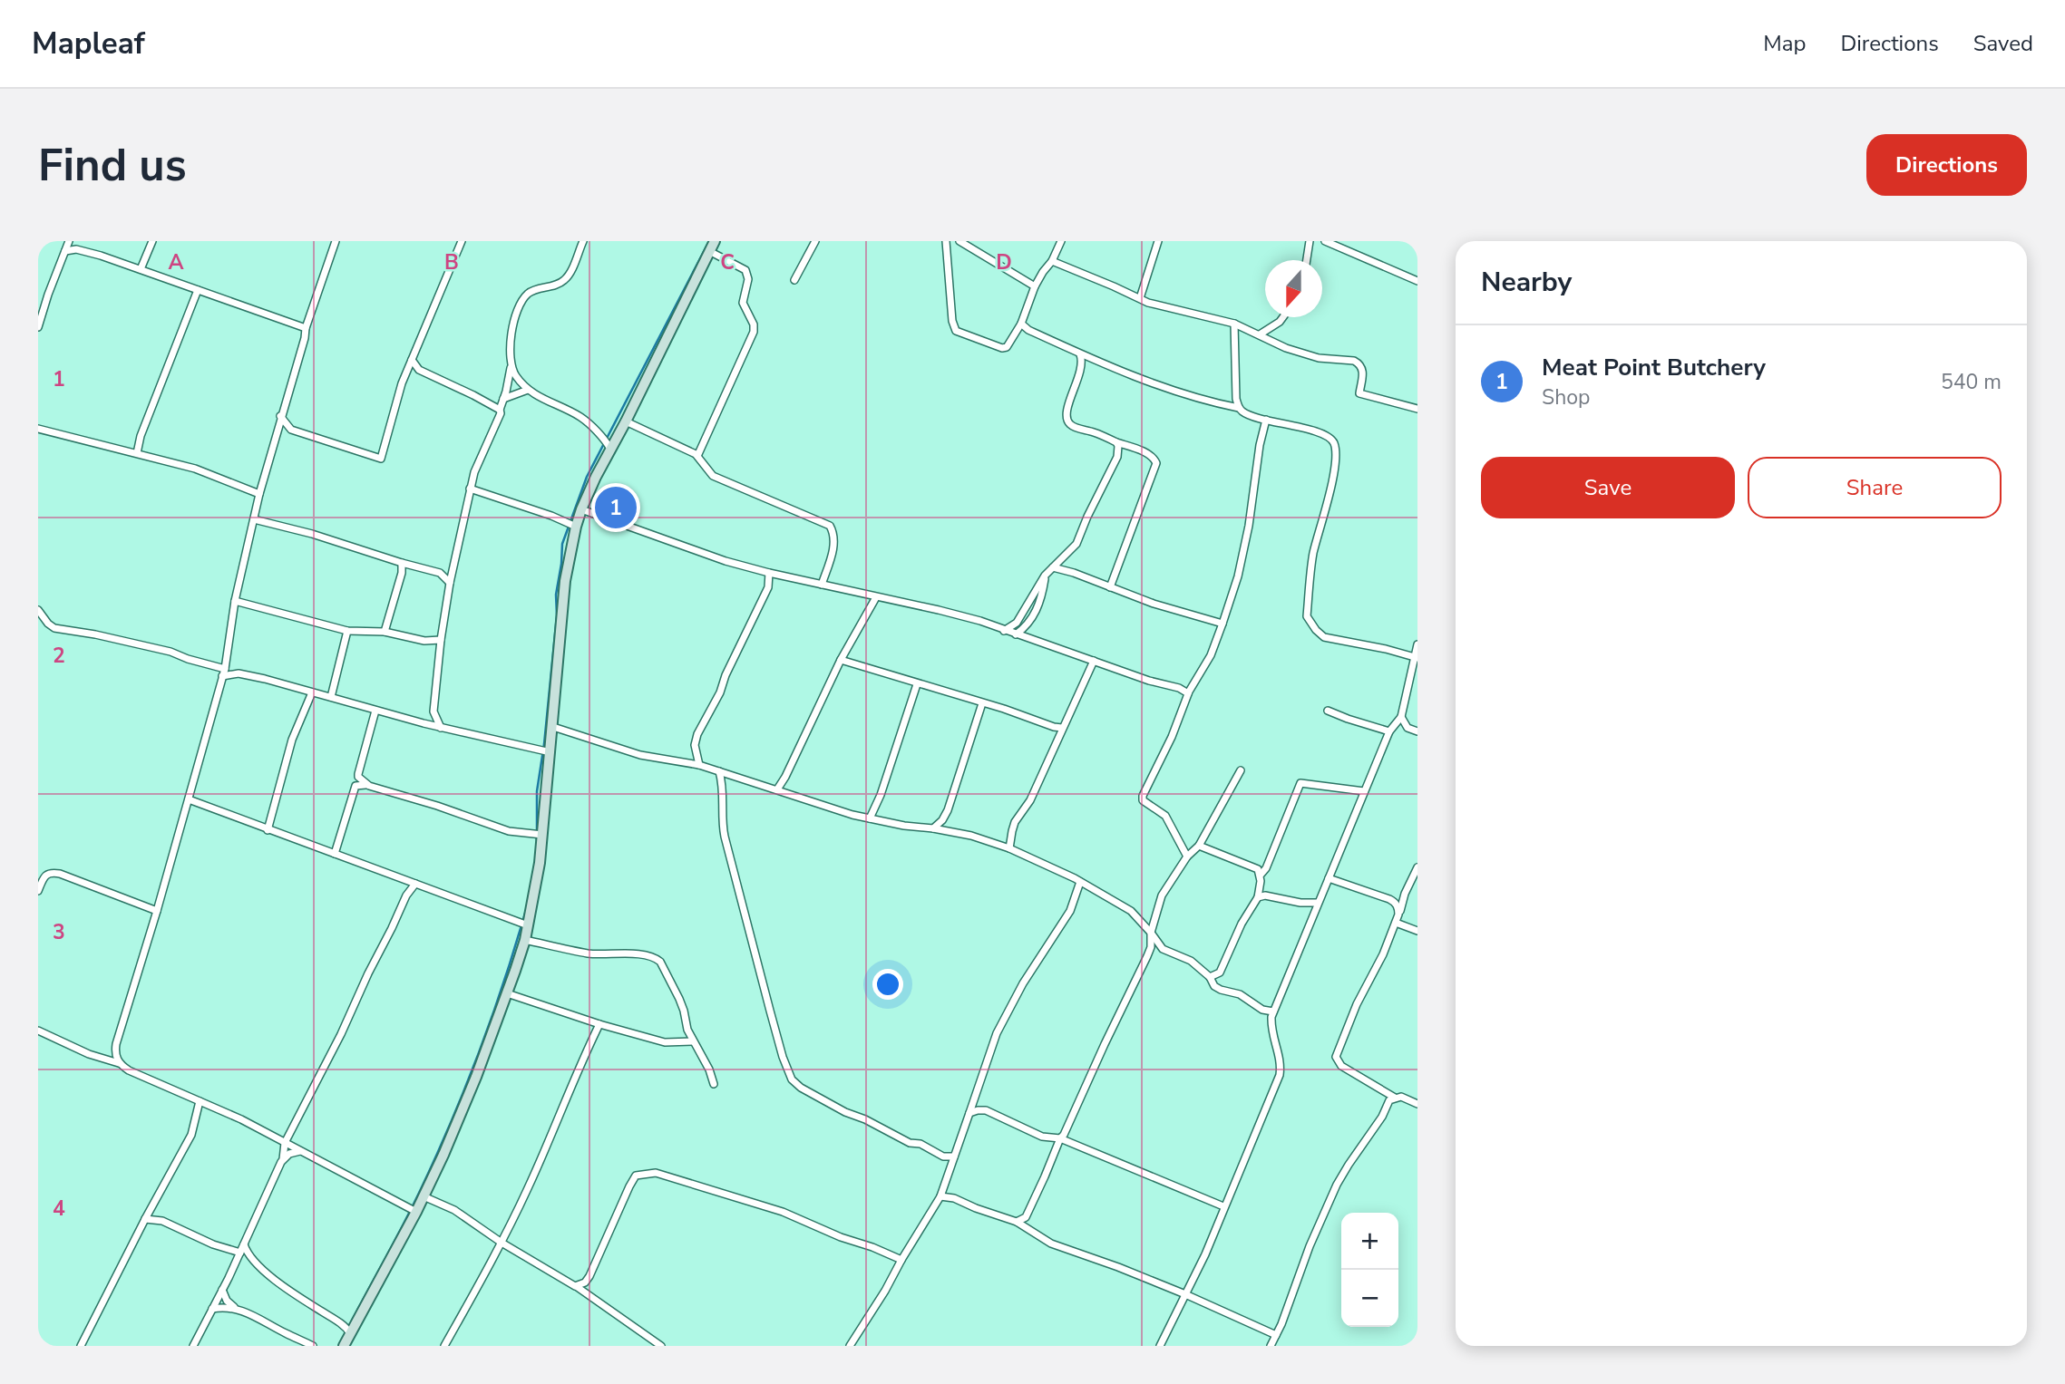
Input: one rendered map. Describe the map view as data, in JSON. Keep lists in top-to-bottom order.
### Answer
{
  "north": "bottom",
  "page": {
    "header": "Mapleaf",
    "nav": ["Map", "Directions", "Saved"],
    "buttons": [
      "Directions",
      ["Save", "Share"]
    ],
    "title": "Find us",
    "heading": "Nearby",
    "list": [
      {
        "mark": "1",
        "name": "Meat Point Butchery",
        "note": "Shop",
        "value": "540 m"
      }
    ],
    "pins": "1",
    "map_buttons": ["+", "−"]
  },
  "grid": {
    "columns": [
      "A",
      "B",
      "C",
      "D"
    ],
    "rows": [
      "1",
      "2",
      "3",
      "4"
    ]
  }
}
